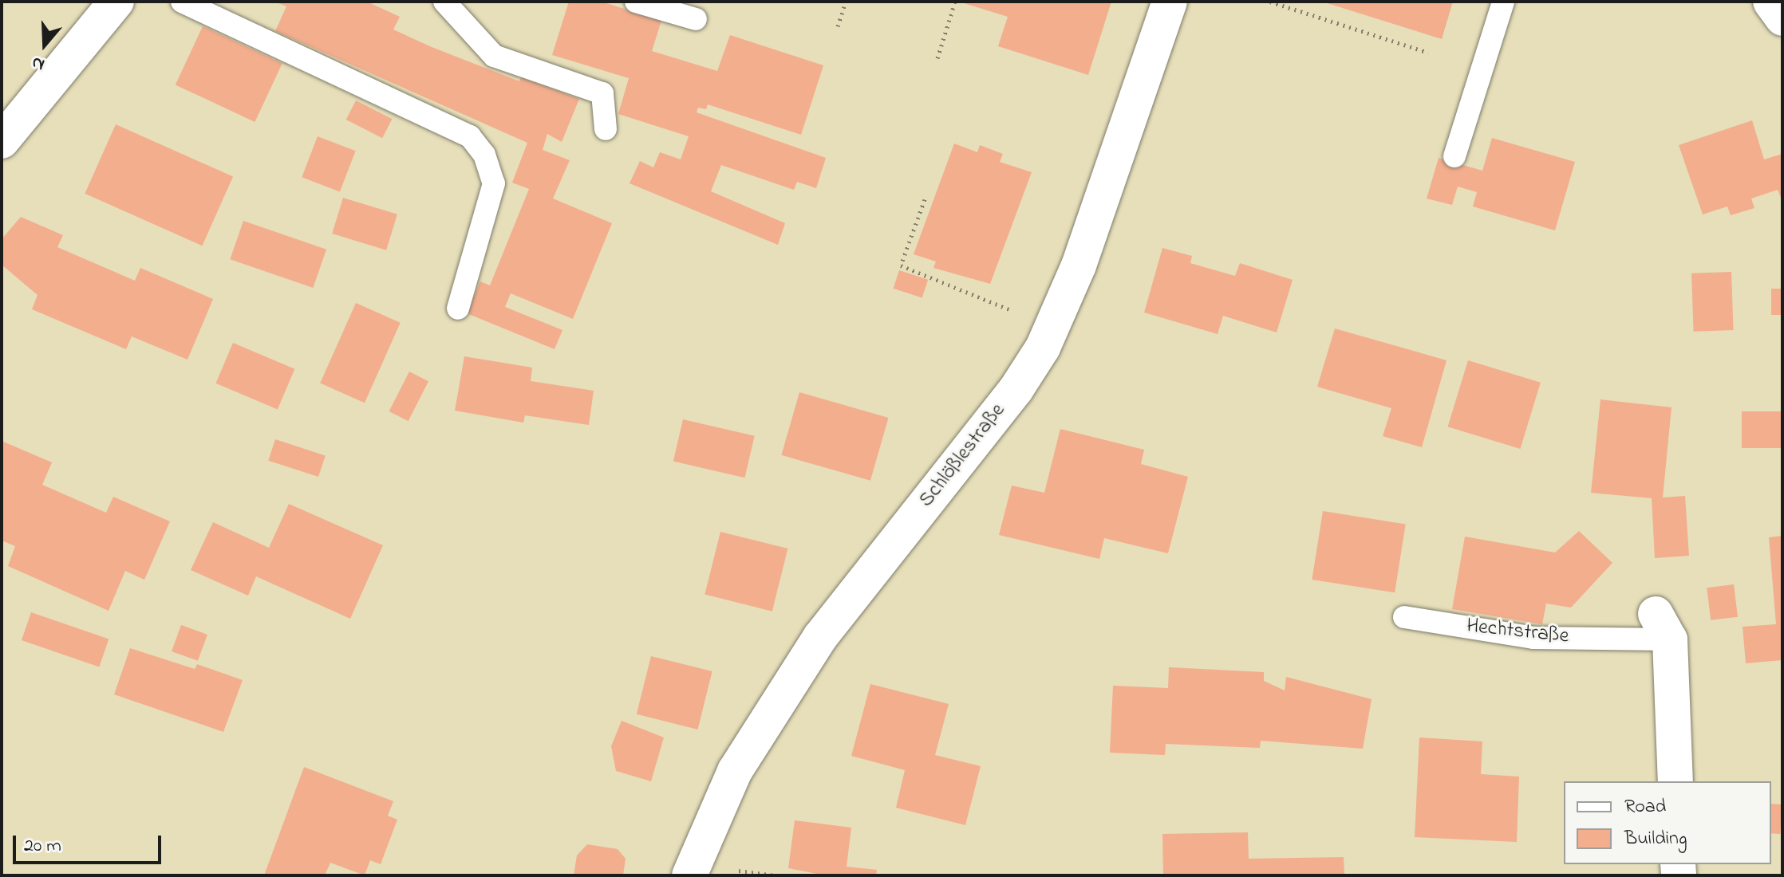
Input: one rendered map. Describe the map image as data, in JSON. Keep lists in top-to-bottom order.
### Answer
{
  "streets": {
    "street": ["Schlößlestraße", "Hechtstraße"]
  },
  "legend": ["Road", "Building"],
  "scale_bar": "20 m",
  "north": "bottom"
}
